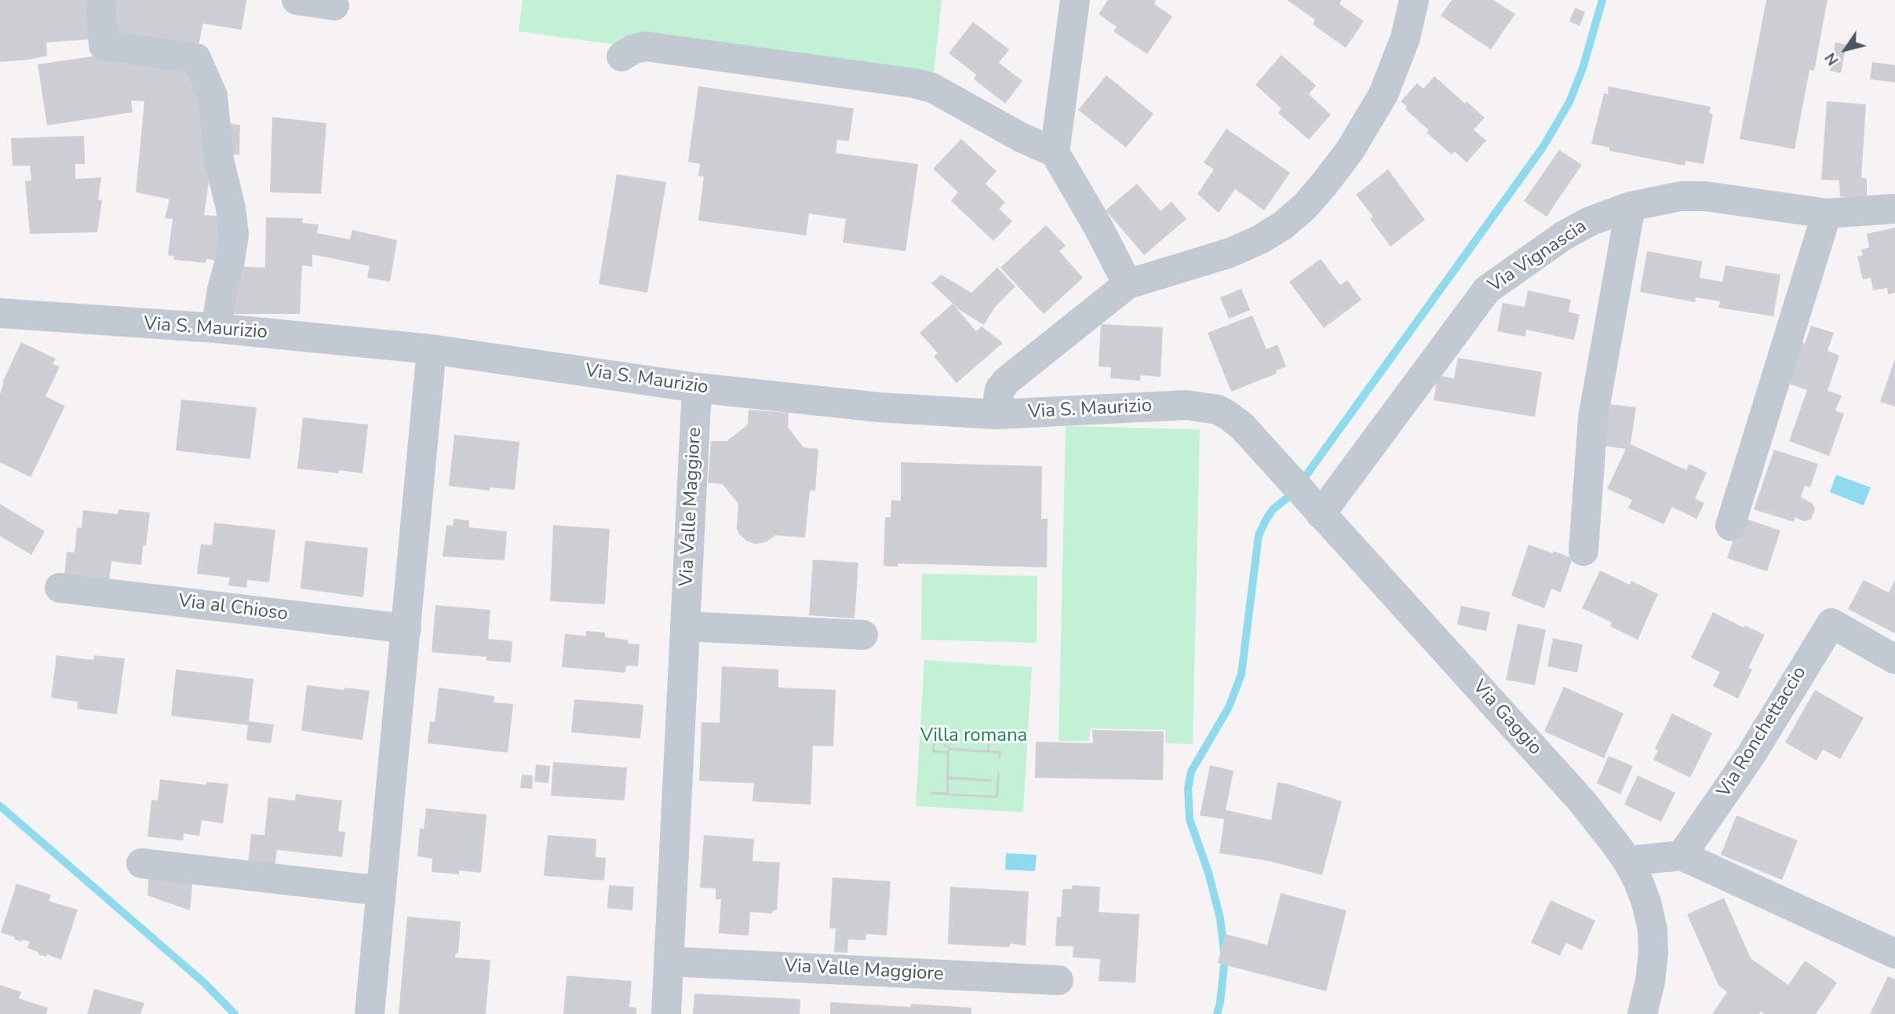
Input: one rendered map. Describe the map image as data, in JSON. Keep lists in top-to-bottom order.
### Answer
{
  "streets": {
    "street": [
      "Via Vignascia",
      "Via S. Maurizio",
      "Via Valle Maggiore",
      "Via al Chioso",
      "Via Gaggio",
      "Via Ronchettaccio"
    ]
  },
  "crossings": [
    ["Via Vignascia", "Via Gaggio"],
    ["Via S. Maurizio", "Via Valle Maggiore"],
    ["Via S. Maurizio", "Via Gaggio"]
  ],
  "parks": ["Villa romana"],
  "north": "bottom left"
}
